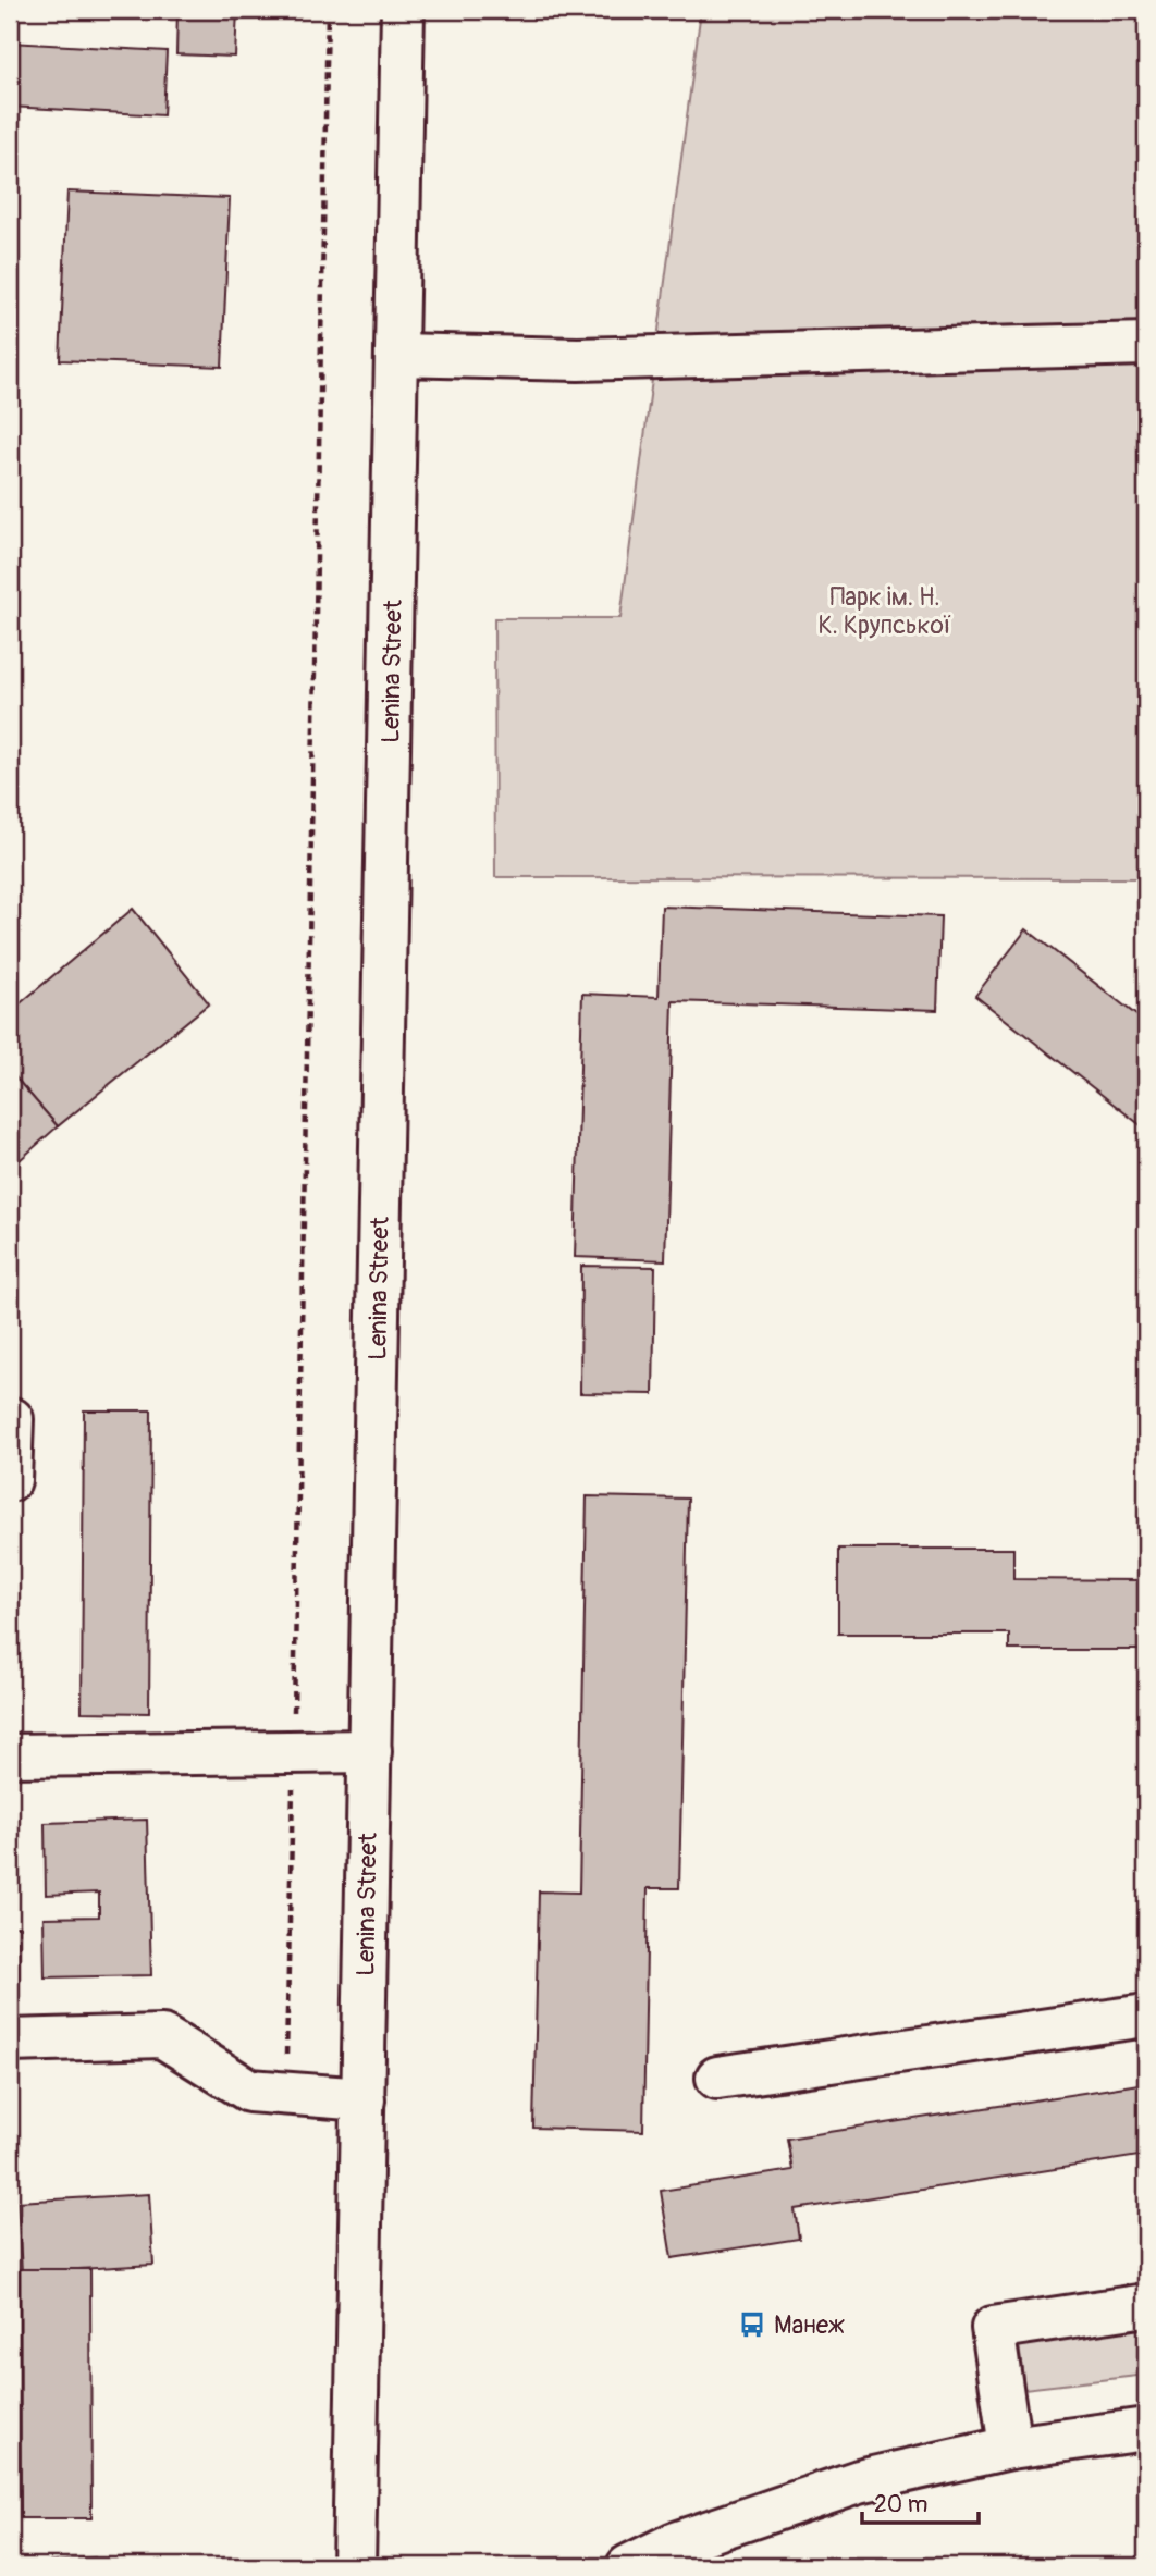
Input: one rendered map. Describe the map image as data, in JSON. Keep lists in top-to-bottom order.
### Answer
{
  "streets": {
    "street": ["Lenina Street"]
  },
  "parks": ["Парк ім. Н. К. Крупської"],
  "places": {
    "bus stop": ["Манеж"]
  },
  "scale_bar": "20 m"
}
